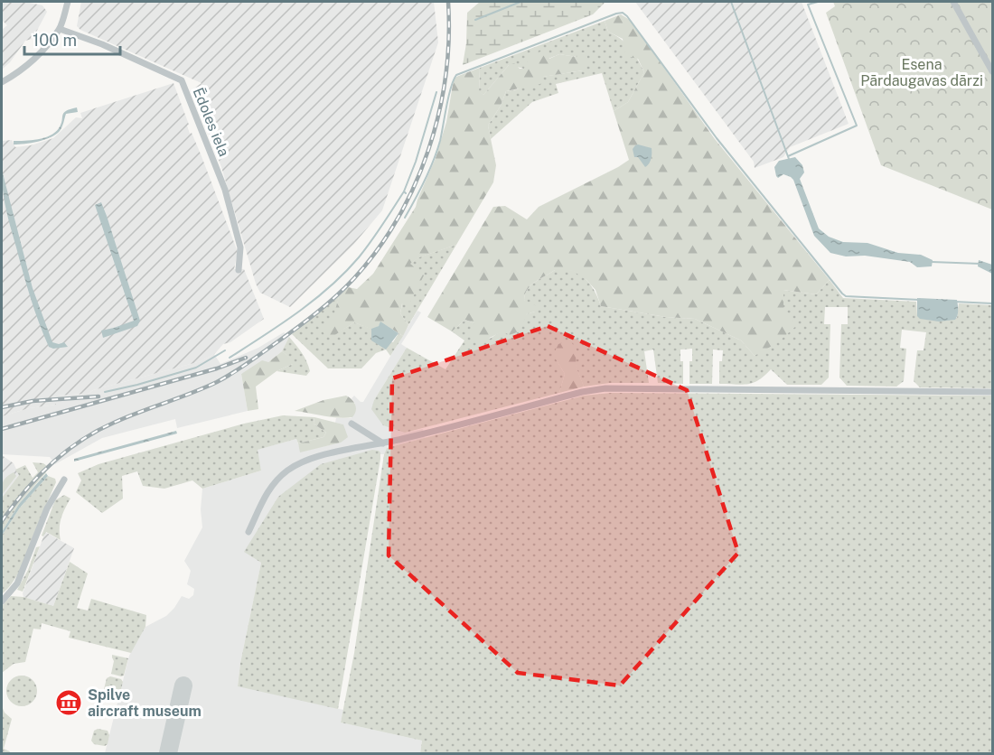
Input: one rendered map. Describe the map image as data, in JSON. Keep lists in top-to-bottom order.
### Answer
{
  "streets": {
    "street": ["Ēdoles iela"]
  },
  "parks": ["Esena Pārdaugavas dārzi"],
  "places": {
    "museum": ["Spilve aircraft museum"]
  },
  "scale_bar": "100 m"
}
